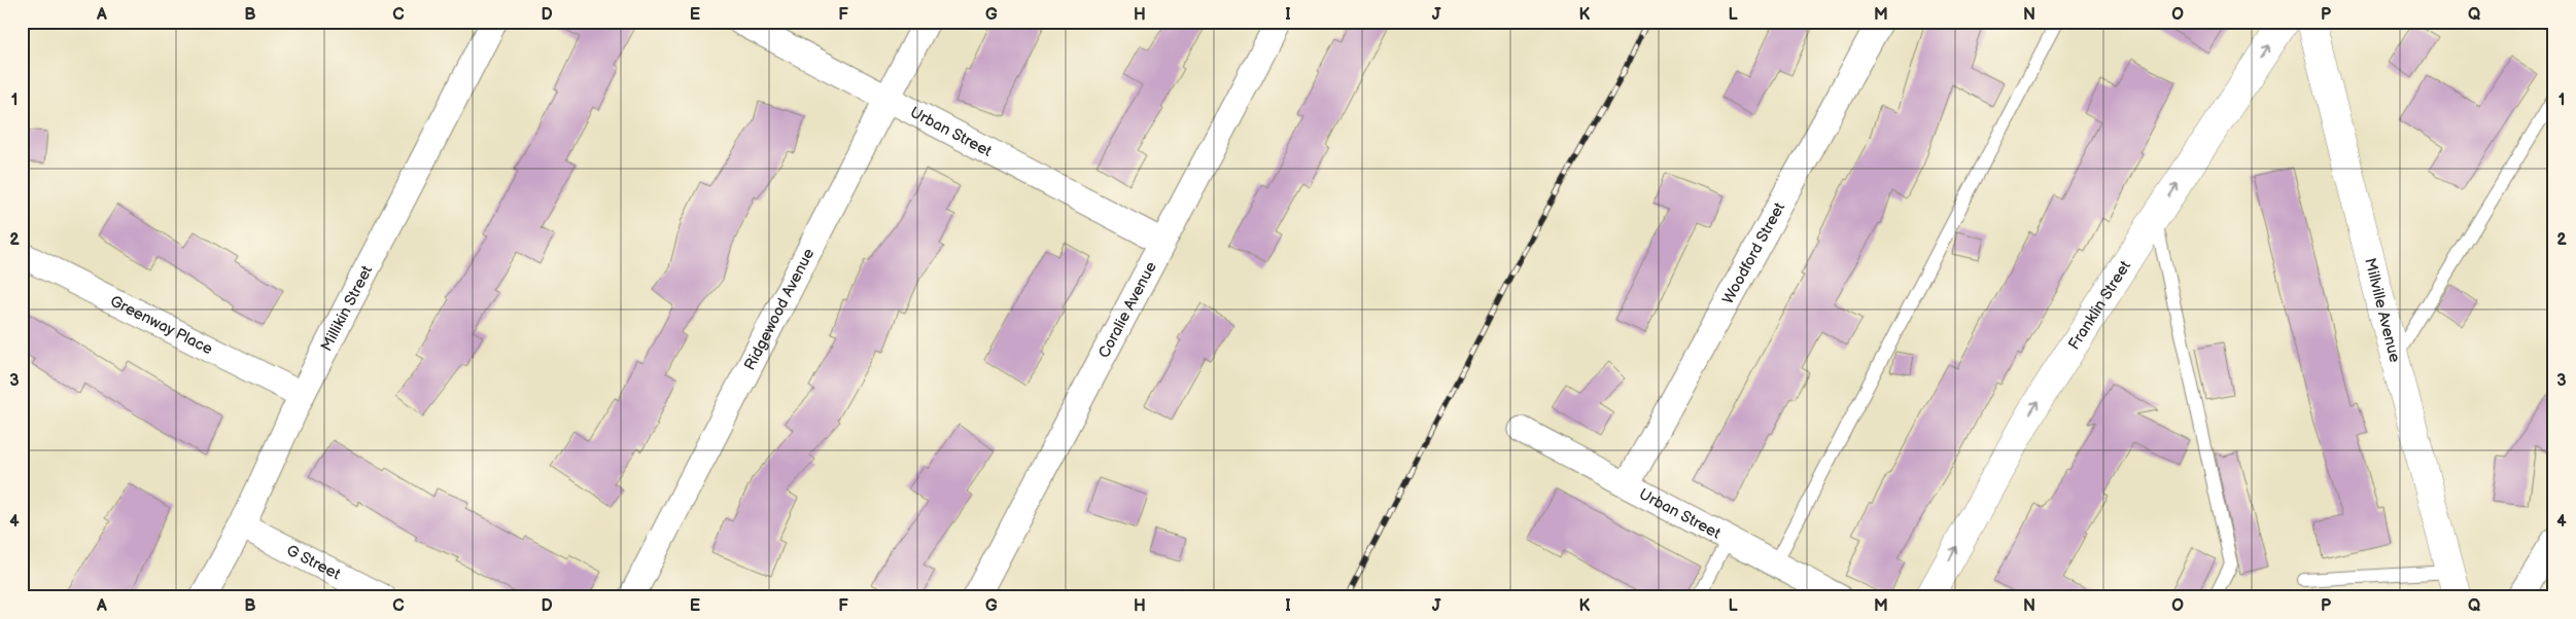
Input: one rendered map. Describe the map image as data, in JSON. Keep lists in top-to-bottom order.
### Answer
{
  "streets": {
    "street": [
      "Urban Street",
      "Woodford Street",
      "Franklin Street",
      "Millikin Street",
      "Ridgewood Avenue",
      "Coralie Avenue",
      "Millville Avenue",
      "Greenway Place",
      "G Street"
    ]
  },
  "crossings": [
    ["Urban Street", "Woodford Street"],
    ["Urban Street", "Ridgewood Avenue"],
    ["Urban Street", "Coralie Avenue"],
    ["Millikin Street", "Greenway Place"],
    ["Millikin Street", "G Street"]
  ],
  "one_way": ["Franklin Street"],
  "grid": {
    "columns": [
      "A",
      "B",
      "C",
      "D",
      "E",
      "F",
      "G",
      "H",
      "I",
      "J",
      "K",
      "L",
      "M",
      "N",
      "O",
      "P",
      "Q"
    ],
    "rows": [
      "1",
      "2",
      "3",
      "4"
    ]
  }
}
